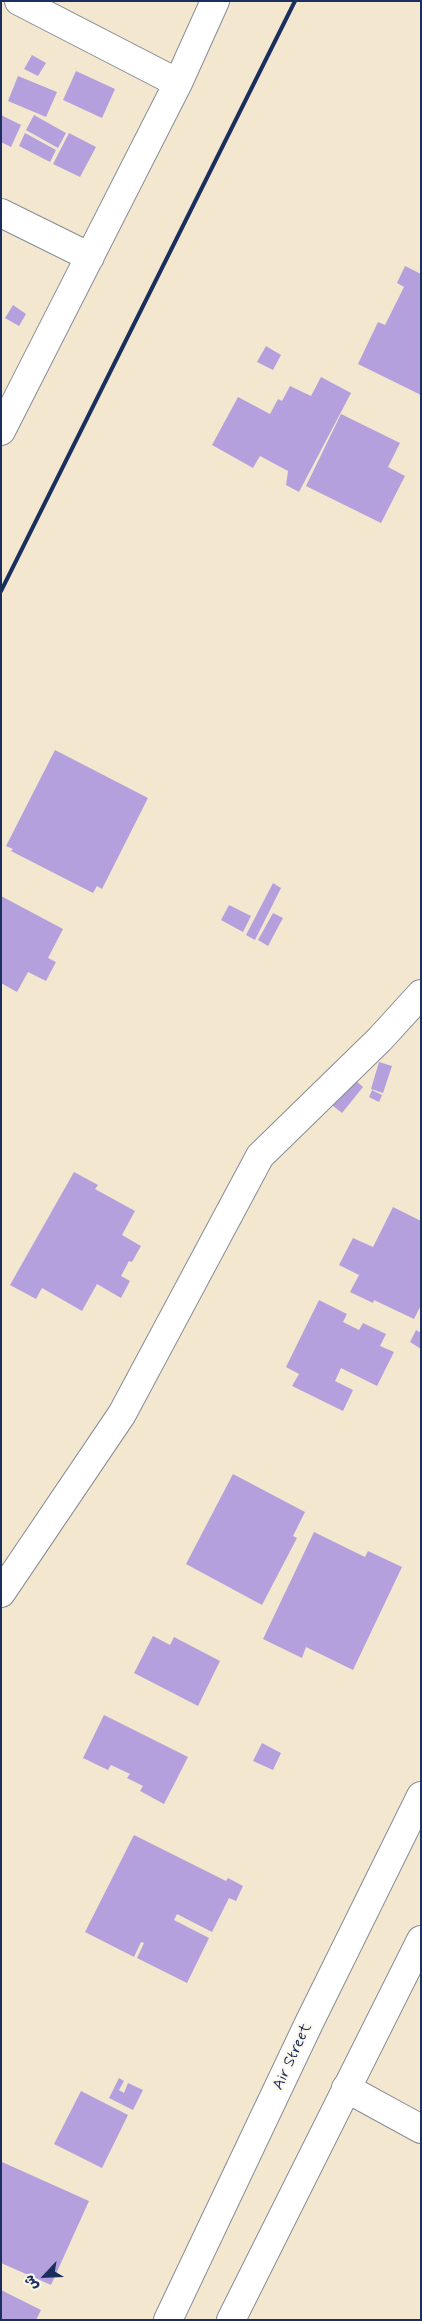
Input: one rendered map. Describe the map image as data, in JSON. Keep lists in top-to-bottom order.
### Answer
{
  "streets": {
    "main road": ["Air Street"]
  },
  "north": "bottom left"
}
